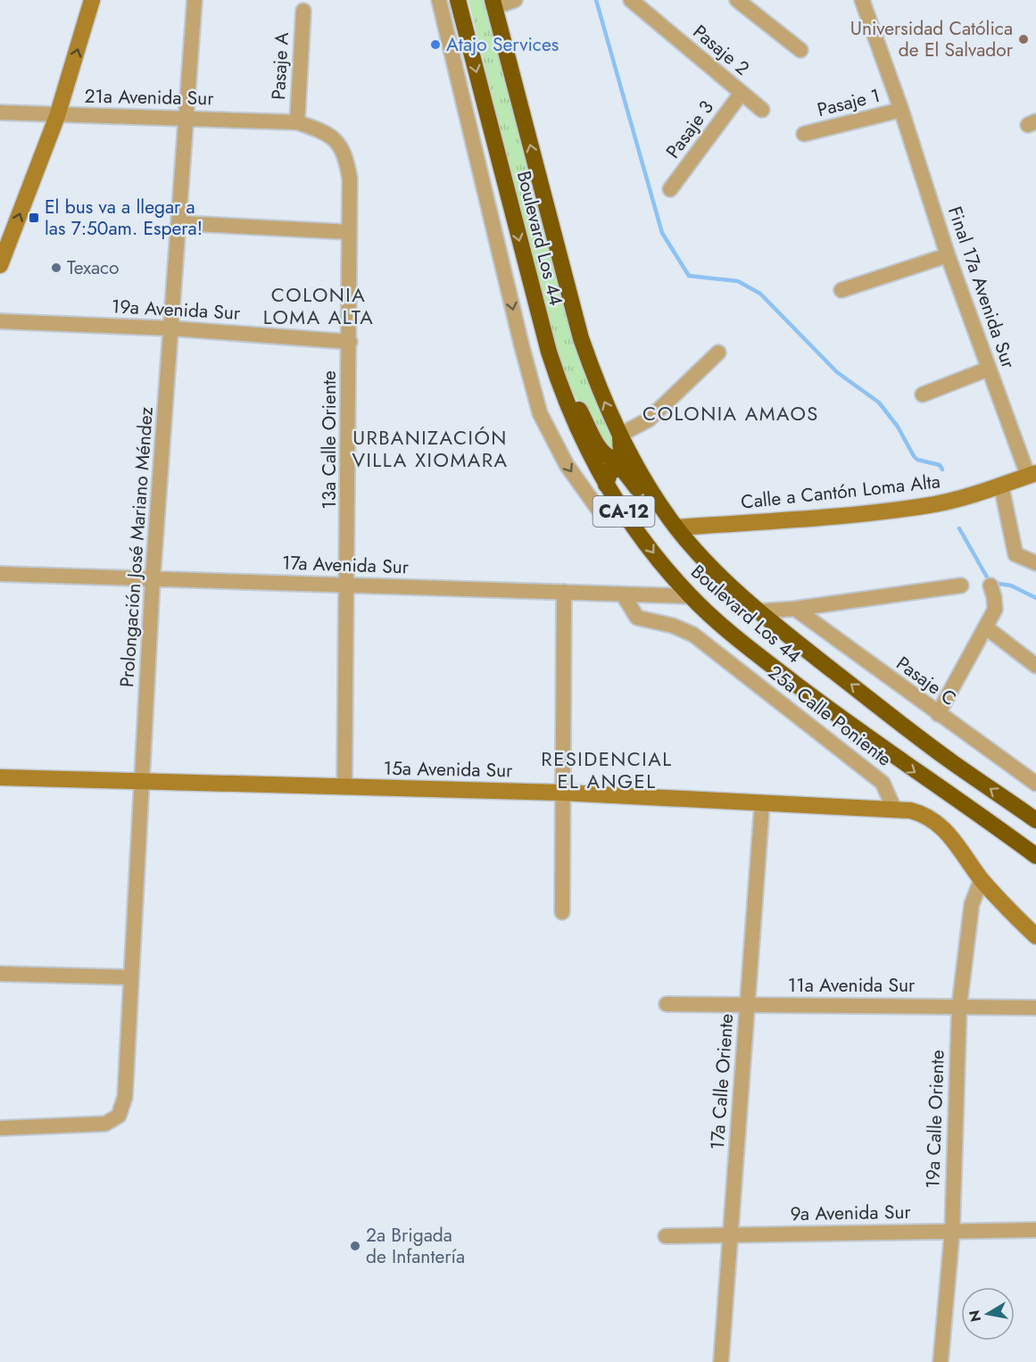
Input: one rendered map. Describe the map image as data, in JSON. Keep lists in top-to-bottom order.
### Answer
{
  "streets": {
    "highway": ["Boulevard Los 44", "CA-12"],
    "street": [
      "Pasaje 2",
      "Pasaje A",
      "21a Avenida Sur",
      "Pasaje 1",
      "Pasaje 3",
      "Final 17a Avenida Sur",
      "19a Avenida Sur",
      "13a Calle Oriente",
      "Calle a Cantón Loma Alta",
      "Prolongación José Mariano Méndez",
      "17a Avenida Sur",
      "Pasaje C",
      "25a Calle Poniente",
      "15a Avenida Sur",
      "11a Avenida Sur",
      "17a Calle Oriente",
      "19a Calle Oriente",
      "9a Avenida Sur"
    ]
  },
  "crossings": [
    ["Pasaje 2", "Pasaje 3"],
    ["Pasaje A", "21a Avenida Sur"],
    ["Pasaje A", "13a Calle Oriente"],
    ["21a Avenida Sur", "13a Calle Oriente"],
    ["21a Avenida Sur", "Prolongación José Mariano Méndez"],
    ["Pasaje 1", "Final 17a Avenida Sur"],
    ["Boulevard Los 44", "Calle a Cantón Loma Alta"],
    ["Boulevard Los 44", "17a Avenida Sur"],
    ["Final 17a Avenida Sur", "Calle a Cantón Loma Alta"],
    ["19a Avenida Sur", "13a Calle Oriente"],
    ["19a Avenida Sur", "Prolongación José Mariano Méndez"],
    ["13a Calle Oriente", "17a Avenida Sur"],
    ["13a Calle Oriente", "15a Avenida Sur"],
    ["Prolongación José Mariano Méndez", "17a Avenida Sur"],
    ["Prolongación José Mariano Méndez", "15a Avenida Sur"],
    ["17a Avenida Sur", "25a Calle Poniente"],
    ["25a Calle Poniente", "15a Avenida Sur"],
    ["15a Avenida Sur", "17a Calle Oriente"],
    ["11a Avenida Sur", "17a Calle Oriente"],
    ["11a Avenida Sur", "19a Calle Oriente"],
    ["17a Calle Oriente", "9a Avenida Sur"],
    ["19a Calle Oriente", "9a Avenida Sur"]
  ],
  "districts": [
    "COLONIA LOMA ALTA",
    "COLONIA AMAOS",
    "URBANIZACIÓN VILLA XIOMARA",
    "RESIDENCIAL EL ANGEL"
  ],
  "places": {
    "other": [
      "Universidad Católica de El Salvador",
      "Atajo Services",
      "Texaco",
      "2a Brigada de Infantería"
    ],
    "transit": ["El bus va a llegar a las 7:50am. Espera!"]
  },
  "north": "left"
}
